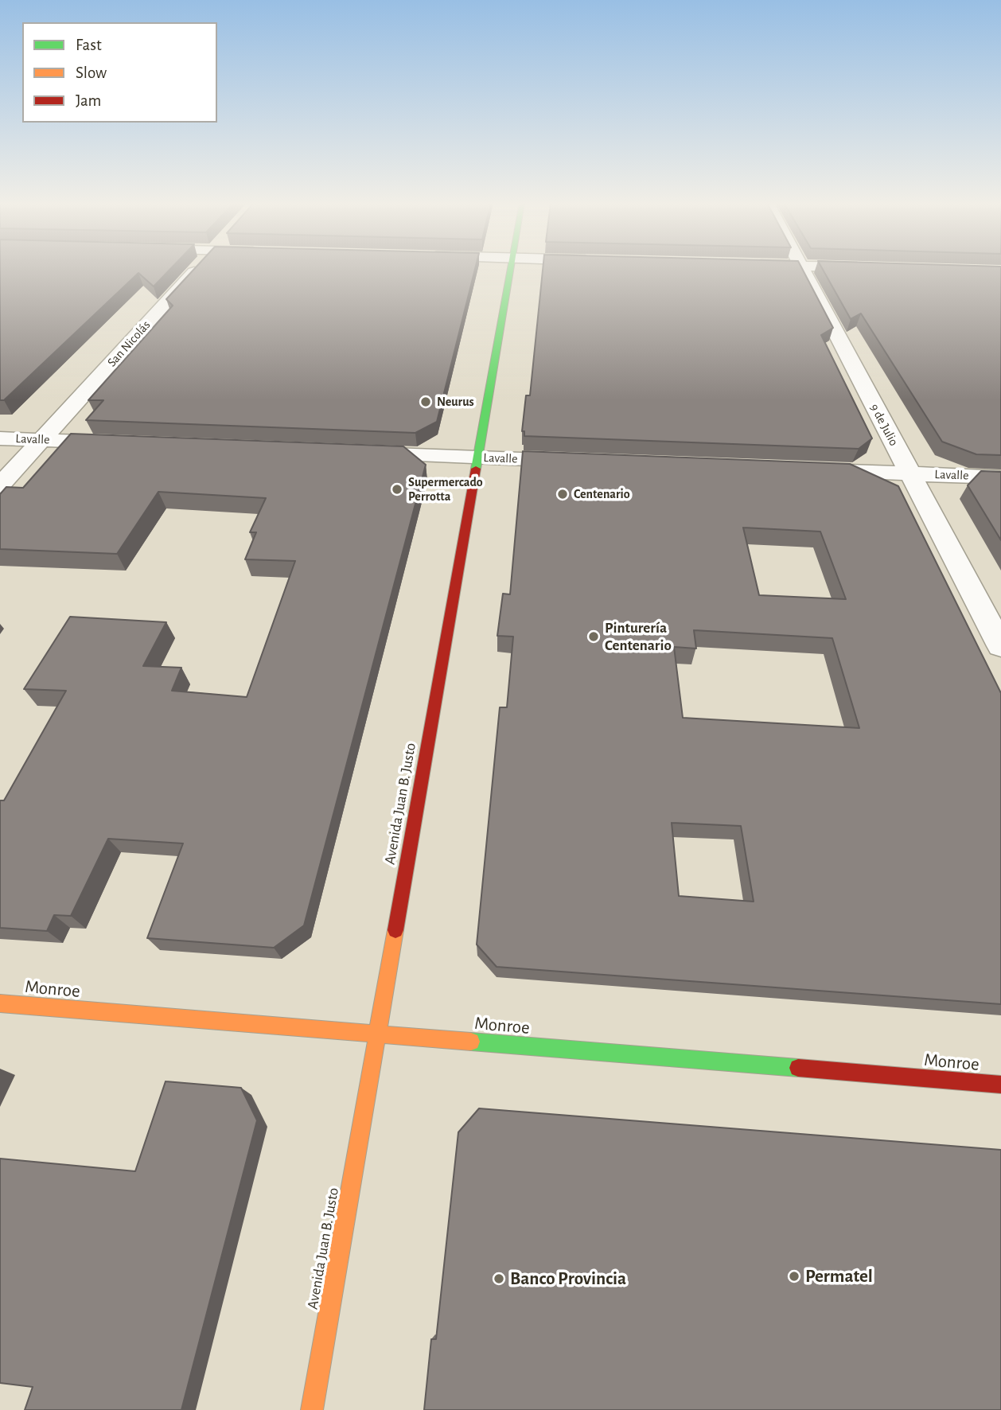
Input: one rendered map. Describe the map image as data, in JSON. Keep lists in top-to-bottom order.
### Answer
{
  "streets": {
    "main road": ["Avenida Juan B. Justo", "Monroe"],
    "street": ["San Nicolás", "9 de Julio", "Lavalle"]
  },
  "crossings": [
    ["San Nicolás", "Lavalle"],
    ["9 de Julio", "Lavalle"],
    ["Lavalle", "Avenida Juan B. Justo"],
    ["Avenida Juan B. Justo", "Monroe"]
  ],
  "places": [
    "Neurus",
    "Supermercado Perrotta",
    "Centenario",
    "Pinturería Centenario",
    "Permatel",
    "Banco Provincia"
  ],
  "legend": ["Fast", "Slow", "Jam"]
}
